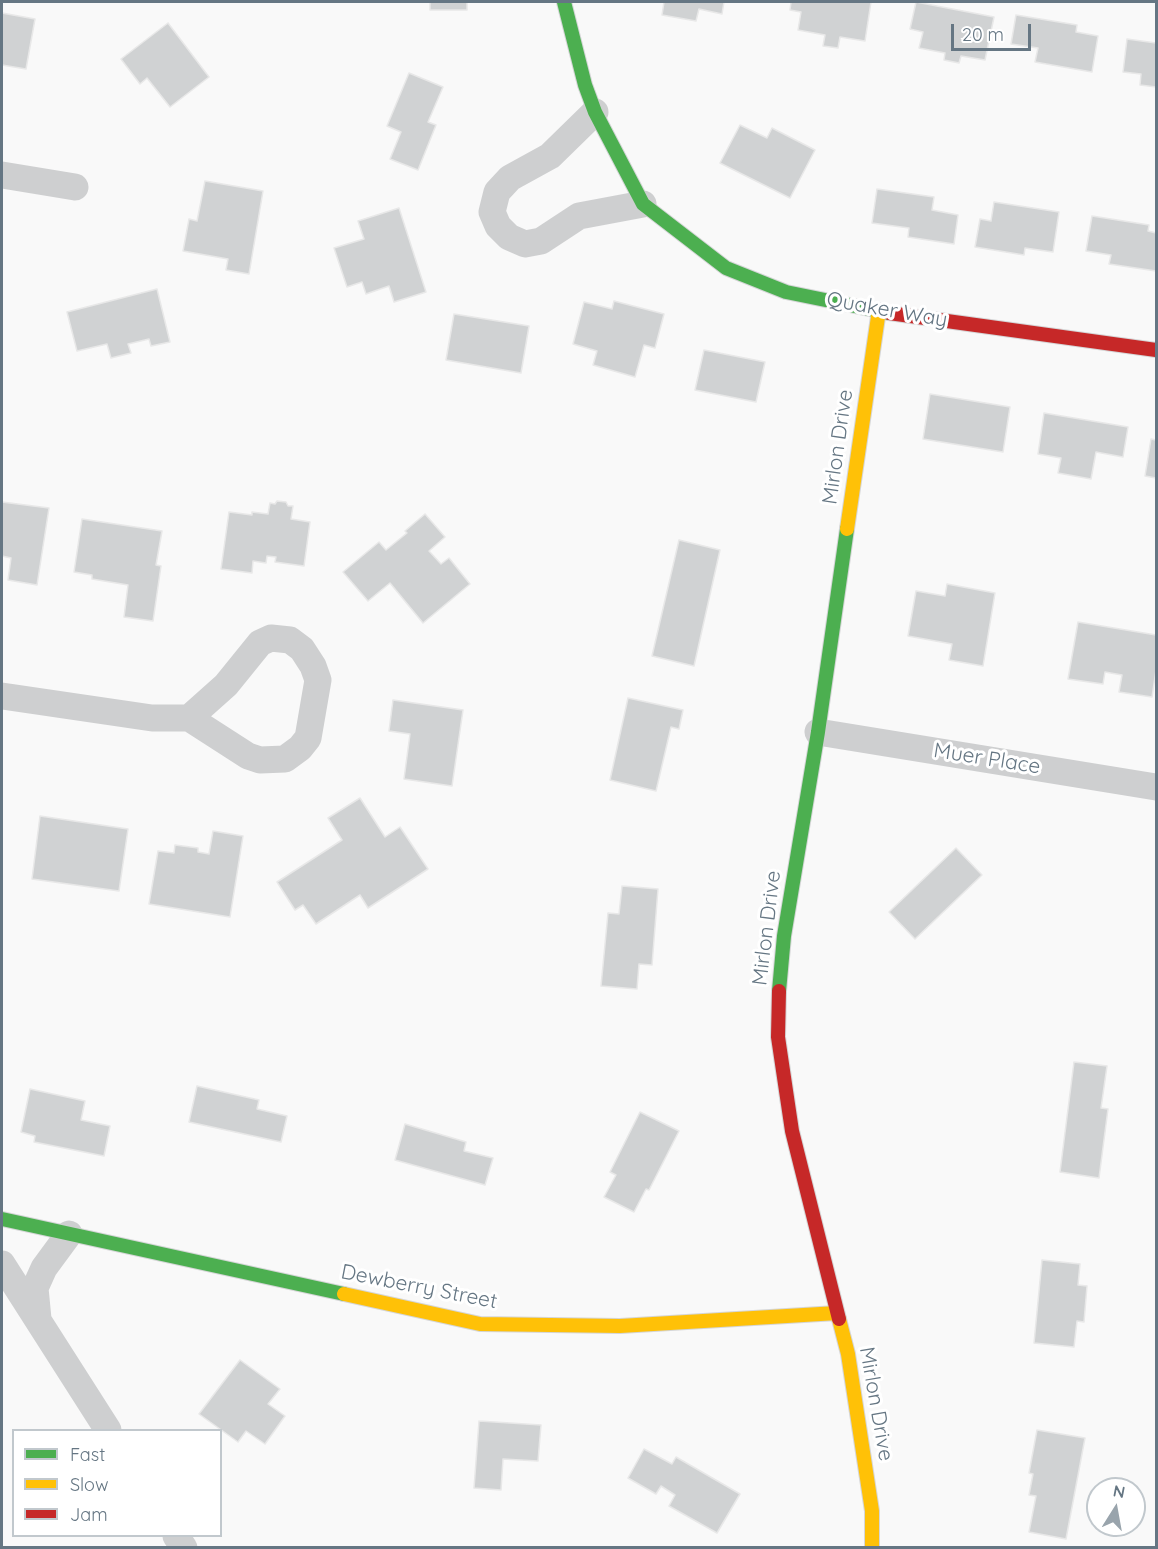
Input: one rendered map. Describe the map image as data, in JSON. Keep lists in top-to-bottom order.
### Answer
{
  "streets": {
    "street": [
      "Quaker Way",
      "Mirlon Drive",
      "Muer Place",
      "Dewberry Street"
    ]
  },
  "crossings": [
    ["Quaker Way", "Mirlon Drive"],
    ["Mirlon Drive", "Muer Place"],
    ["Mirlon Drive", "Dewberry Street"]
  ],
  "legend": ["Fast", "Slow", "Jam"],
  "scale_bar": "20 m",
  "north": "top"
}
